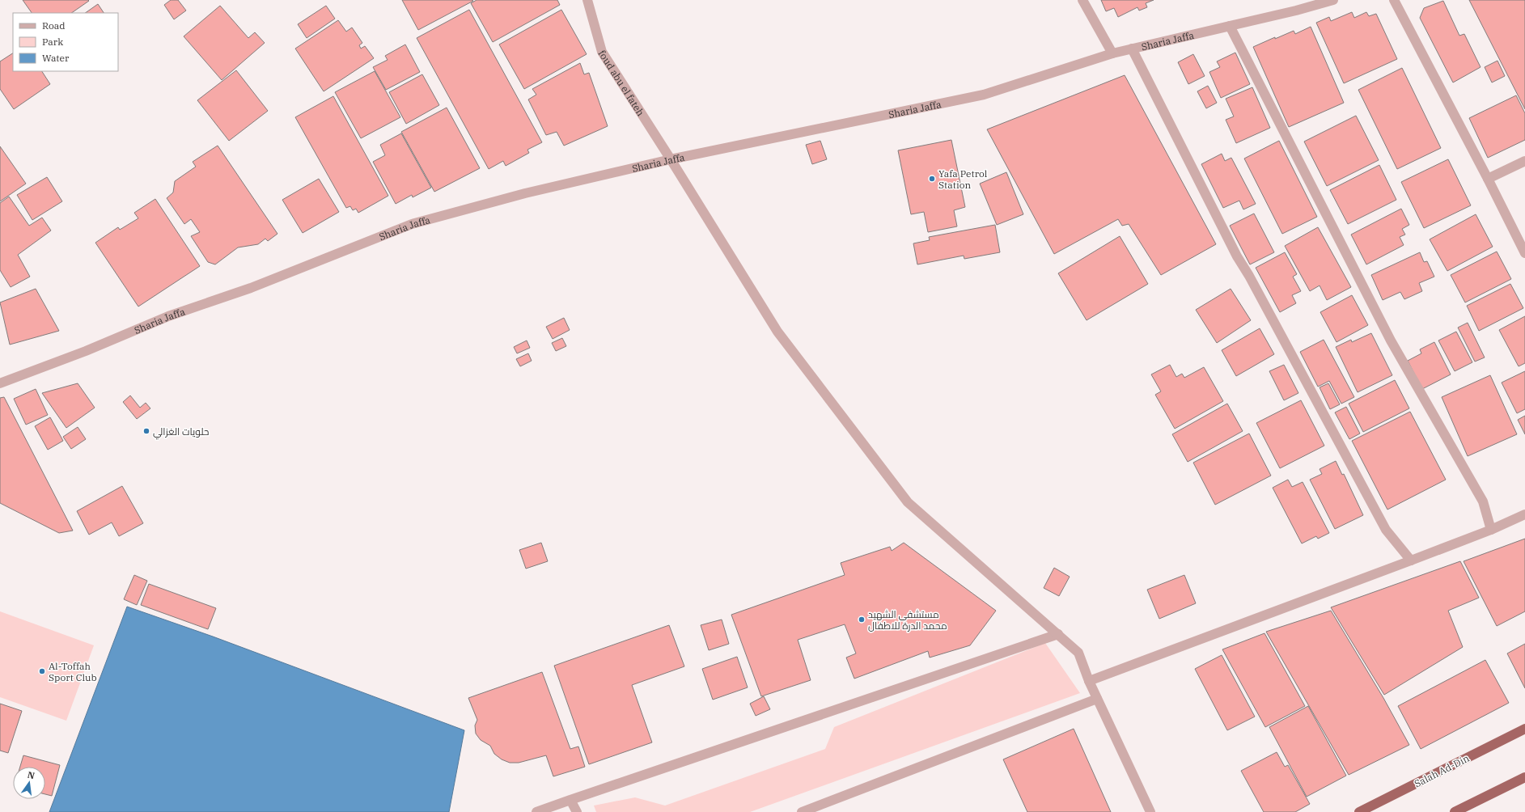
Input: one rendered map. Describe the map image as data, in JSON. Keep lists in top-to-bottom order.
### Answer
{
  "streets": {
    "highway": ["Salah Ad-Din"],
    "street": ["Sharia Jaffa", "foud abu el fateh"]
  },
  "crossings": [
    ["Sharia Jaffa", "foud abu el fateh"]
  ],
  "places": [
    "Yafa Petrol Station",
    "حلويات الغزالي",
    "مستشفى الشهيد محمد الدرة للاطفال",
    "Al-Toffah Sport Club"
  ],
  "legend": ["Road", "Park", "Water"],
  "north": "top"
}
